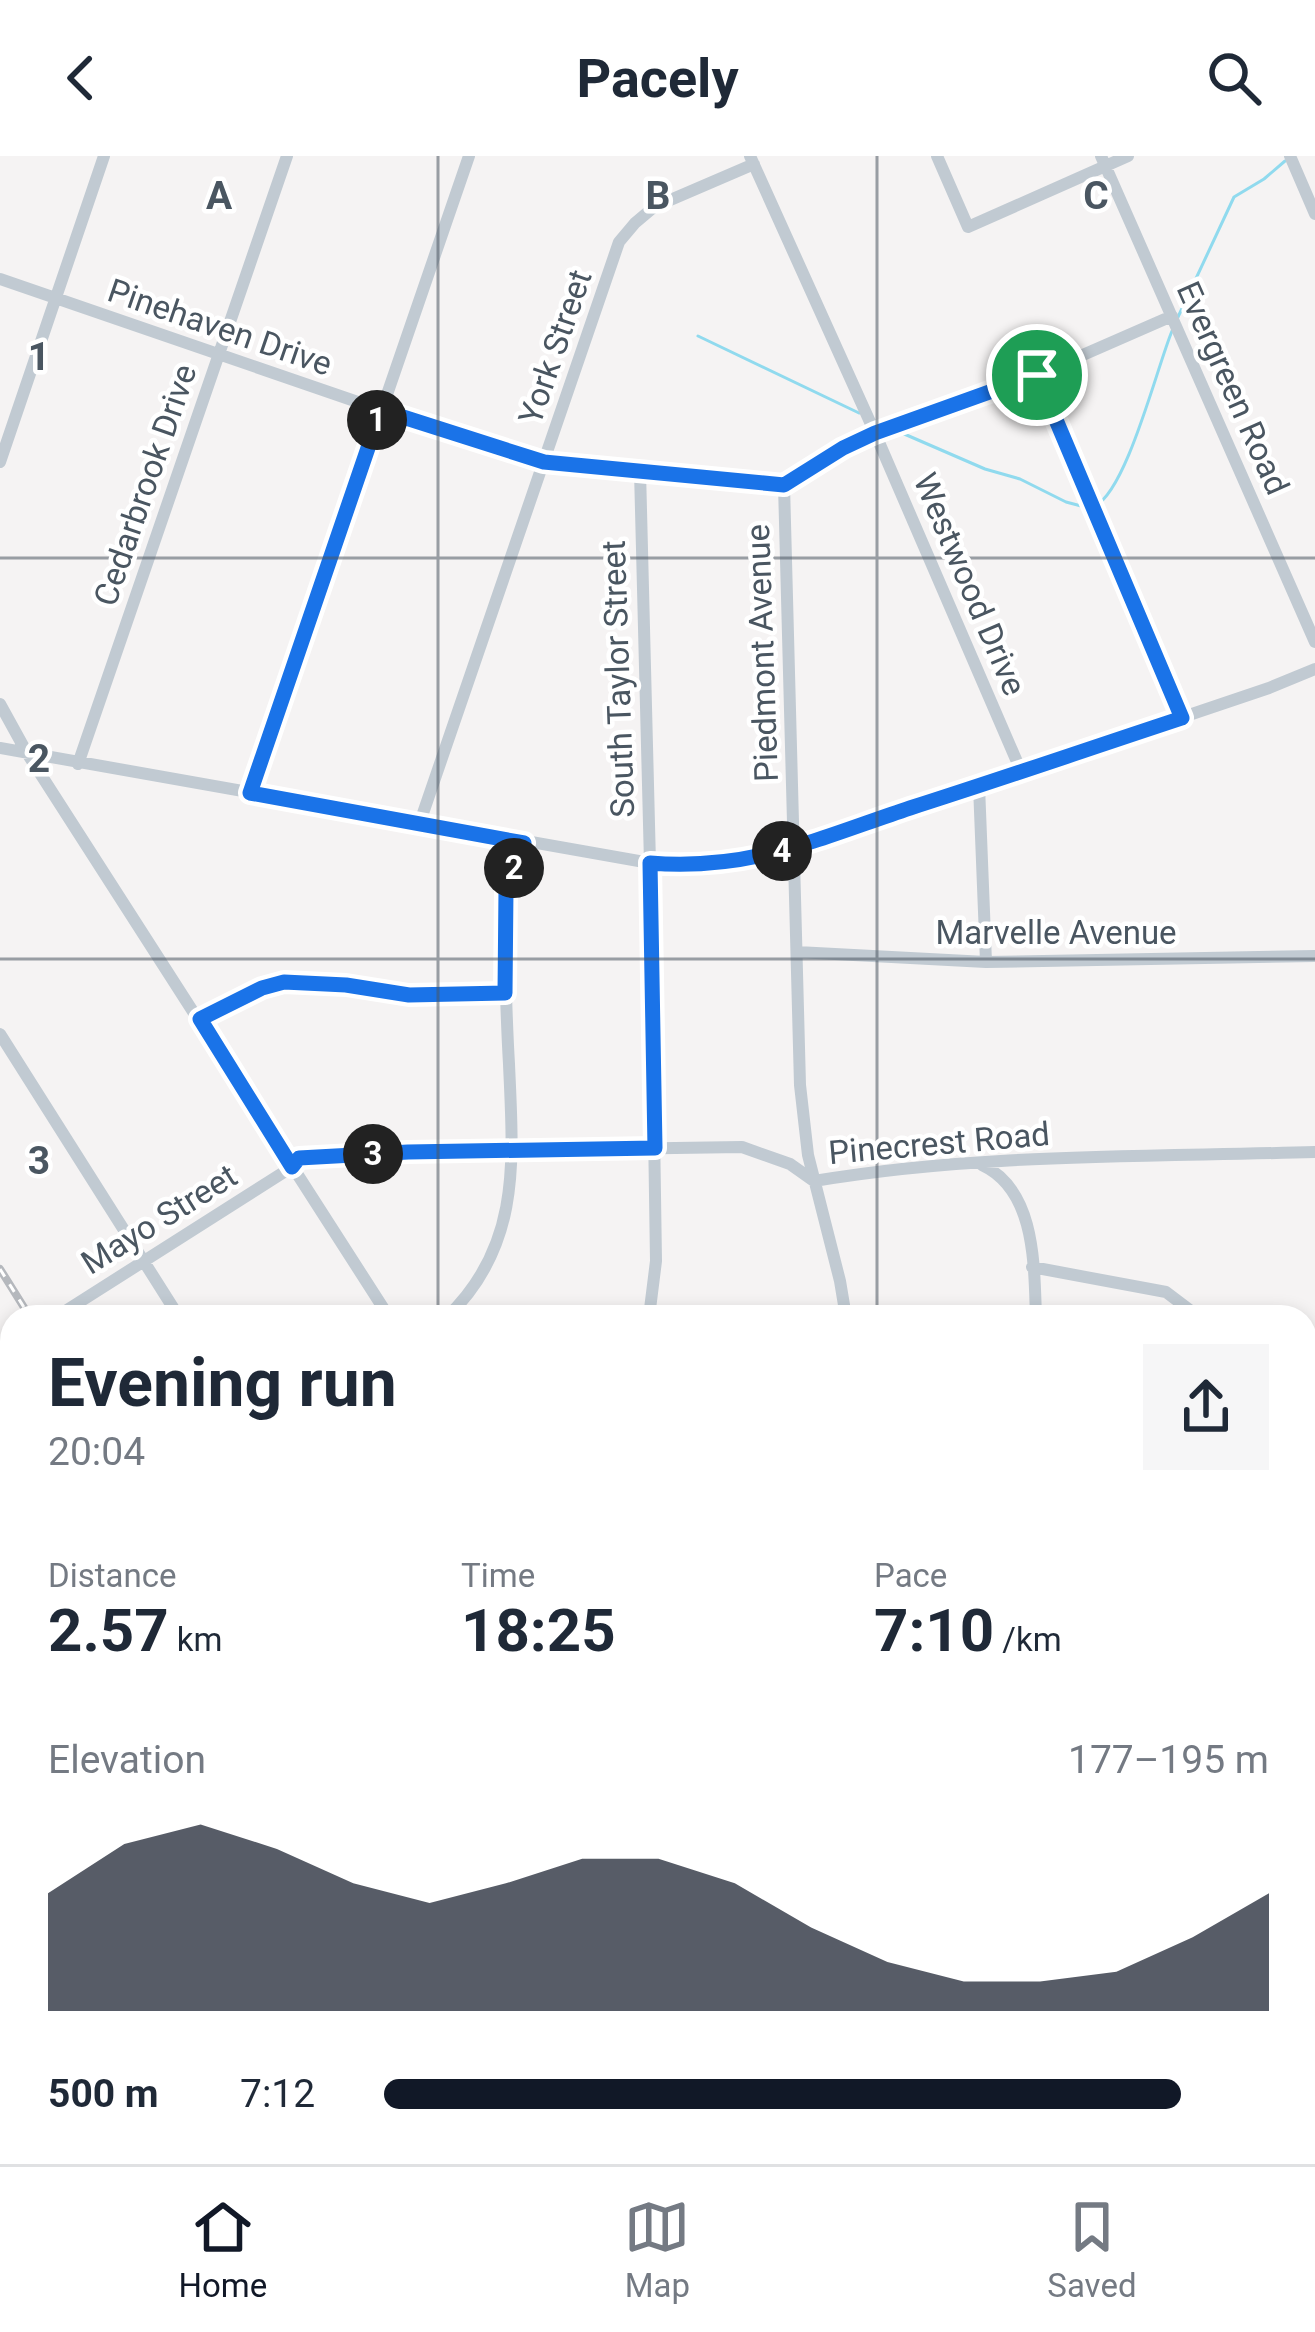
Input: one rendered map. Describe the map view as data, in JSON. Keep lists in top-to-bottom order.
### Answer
{
  "streets": {
    "street": [
      "Pinehaven Drive",
      "York Street",
      "Evergreen Road",
      "Cedarbrook Drive",
      "Westwood Drive",
      "Piedmont Avenue",
      "South Taylor Street",
      "Marvelle Avenue",
      "Pinecrest Road",
      "Mayo Street"
    ]
  },
  "crossings": [
    ["Pinehaven Drive", "York Street"],
    ["Pinehaven Drive", "Cedarbrook Drive"],
    ["Pinehaven Drive", "Piedmont Avenue"],
    ["Pinehaven Drive", "South Taylor Street"],
    ["York Street", "Westwood Drive"],
    ["Piedmont Avenue", "Marvelle Avenue"],
    ["Piedmont Avenue", "Pinecrest Road"],
    ["South Taylor Street", "Pinecrest Road"],
    ["Pinecrest Road", "Mayo Street"]
  ],
  "page": {
    "header": "Pacely",
    "pins": [
      "1",
      "4",
      "2",
      "3"
    ],
    "heading": ["Evening run", "20:04"],
    "stats": [
      ["Distance", "2.57 km"],
      ["Time", "18:25"],
      ["Pace", "7:10 /km"]
    ],
    "chart": ["Elevation", "177–195 m"],
    "list": [
      {
        "name": "500 m",
        "note": "7:12"
      }
    ],
    "tabs": ["Home", "Map", "Saved"]
  },
  "grid": {
    "columns": ["A", "B", "C"],
    "rows": ["1", "2", "3"]
  }
}
